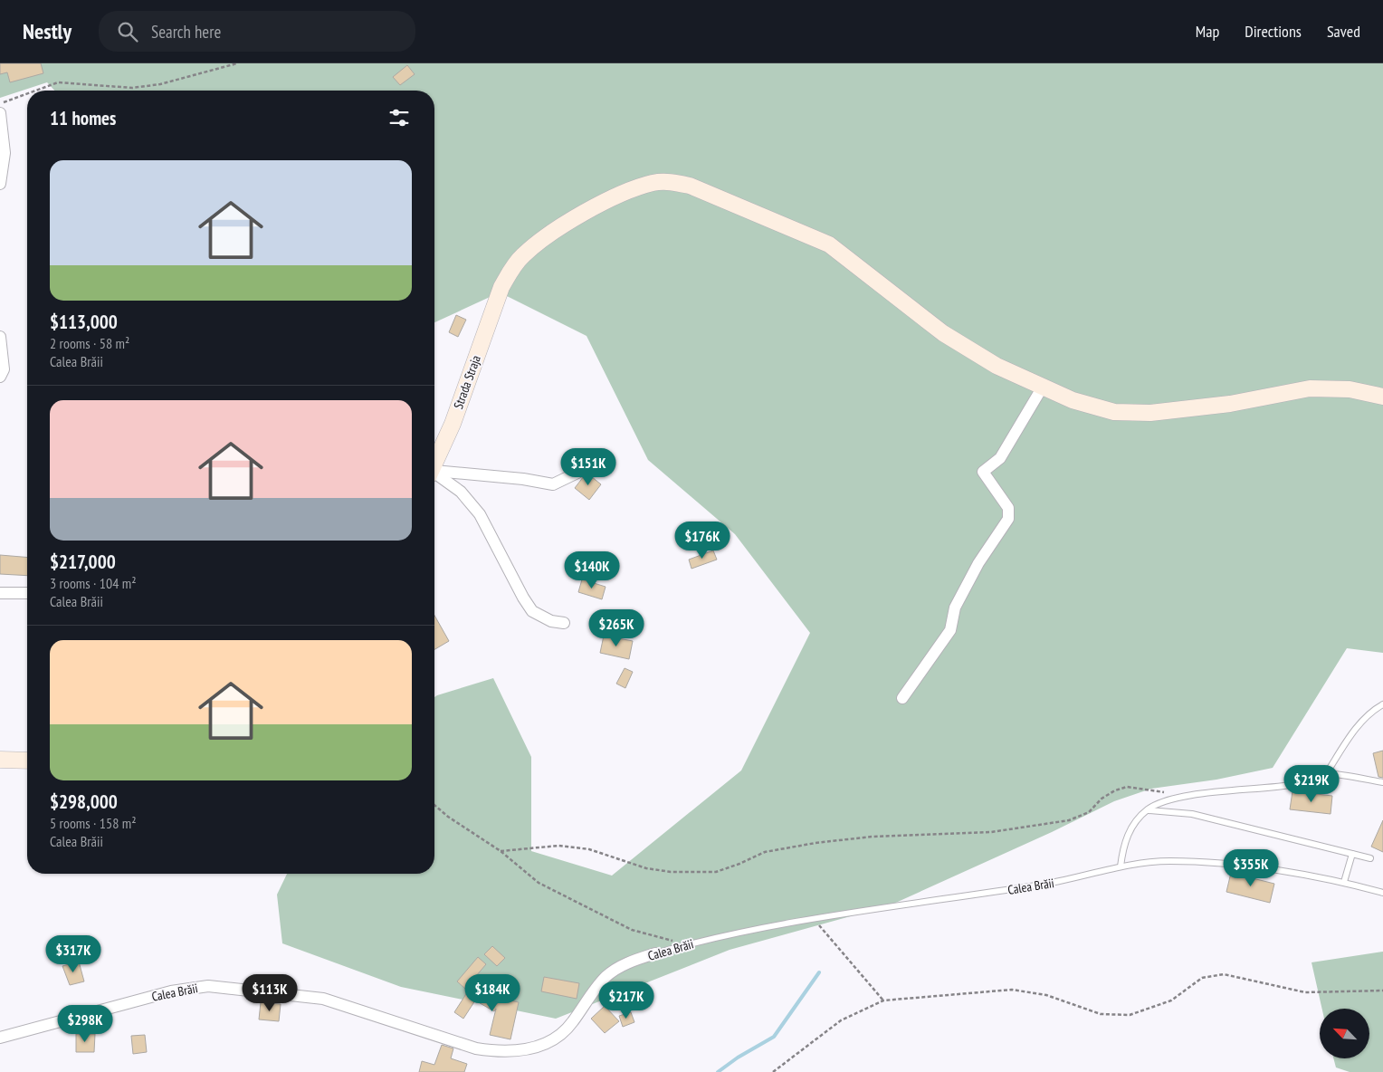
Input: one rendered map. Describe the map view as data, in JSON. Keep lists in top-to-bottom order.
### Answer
{
  "streets": {
    "main road": ["Strada Straja"],
    "street": ["Calea Brăii"]
  },
  "north": "top left",
  "page": {
    "header": "Nestly",
    "search": "Search here",
    "nav": ["Map", "Directions", "Saved"],
    "heading": "11 homes",
    "list": [
      {
        "name": "$113,000",
        "note": "2 rooms · 58 m² · Calea Brăii"
      },
      {
        "name": "$217,000",
        "note": "3 rooms · 104 m² · Calea Brăii"
      },
      {
        "name": "$298,000",
        "note": "5 rooms · 158 m² · Calea Brăii"
      }
    ],
    "price": [
      "$151K",
      "$176K",
      "$140K",
      "$265K",
      "$219K",
      "$355K",
      "$317K",
      "$113K",
      "$184K",
      "$217K",
      "$298K"
    ]
  }
}
